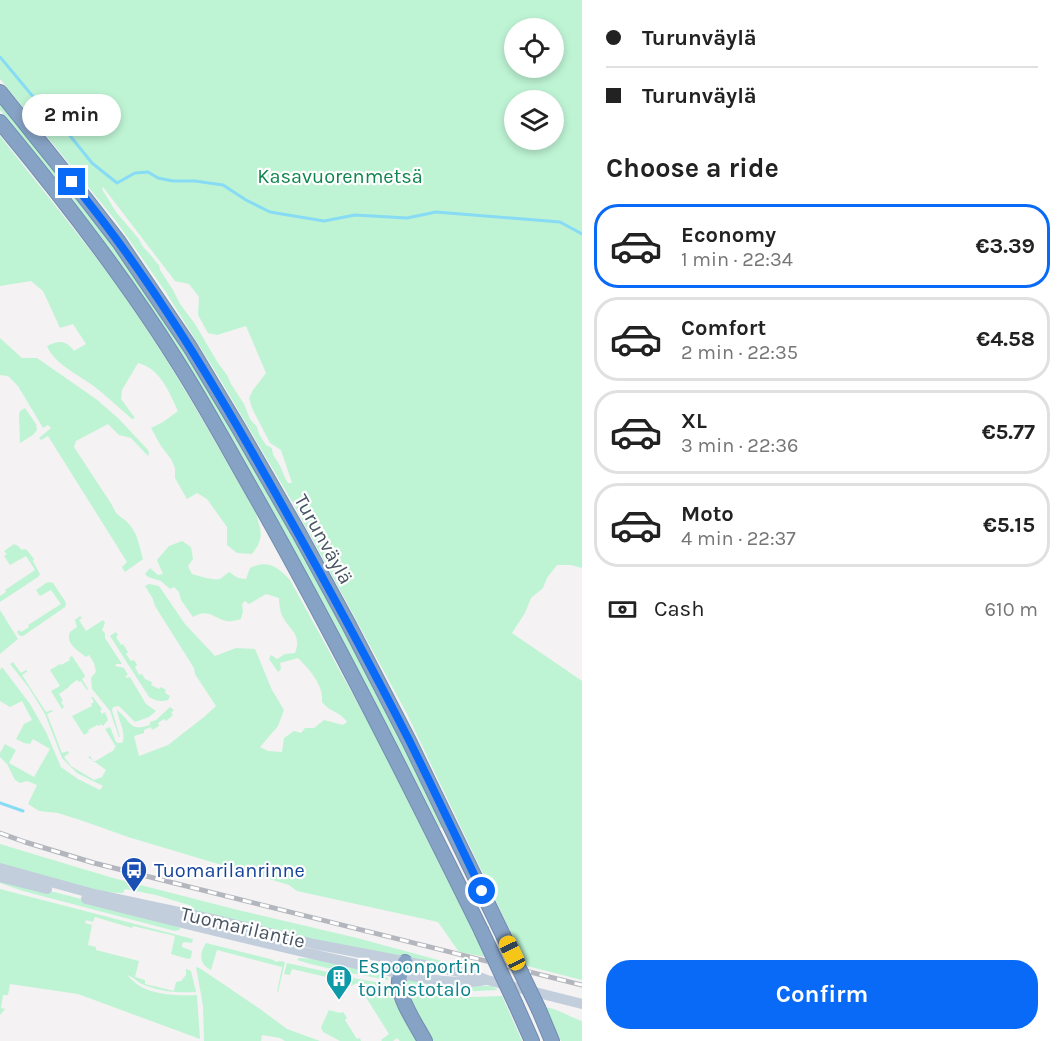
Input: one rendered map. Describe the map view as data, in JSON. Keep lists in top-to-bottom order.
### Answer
{
  "streets": {
    "highway": ["Turunväylä"],
    "main road": ["Tuomarilantie"]
  },
  "parks": ["Kasavuorenmetsä"],
  "places": {
    "bus stop": ["Tuomarilanrinne"],
    "building": ["Espoonportin toimistotalo"]
  },
  "page": {
    "banner": ["Turunväylä", "Turunväylä"],
    "bubble": "2 min",
    "heading": "Choose a ride",
    "list": [
      {
        "name": "Economy",
        "note": "1 min · 22:34",
        "value": "€3.39"
      },
      {
        "name": "Comfort",
        "note": "2 min · 22:35",
        "value": "€4.58"
      },
      {
        "name": "XL",
        "note": "3 min · 22:36",
        "value": "€5.77"
      },
      {
        "name": "Moto",
        "note": "4 min · 22:37",
        "value": "€5.15"
      }
    ],
    "pay": ["Cash", "610 m"],
    "buttons": "Confirm"
  }
}
